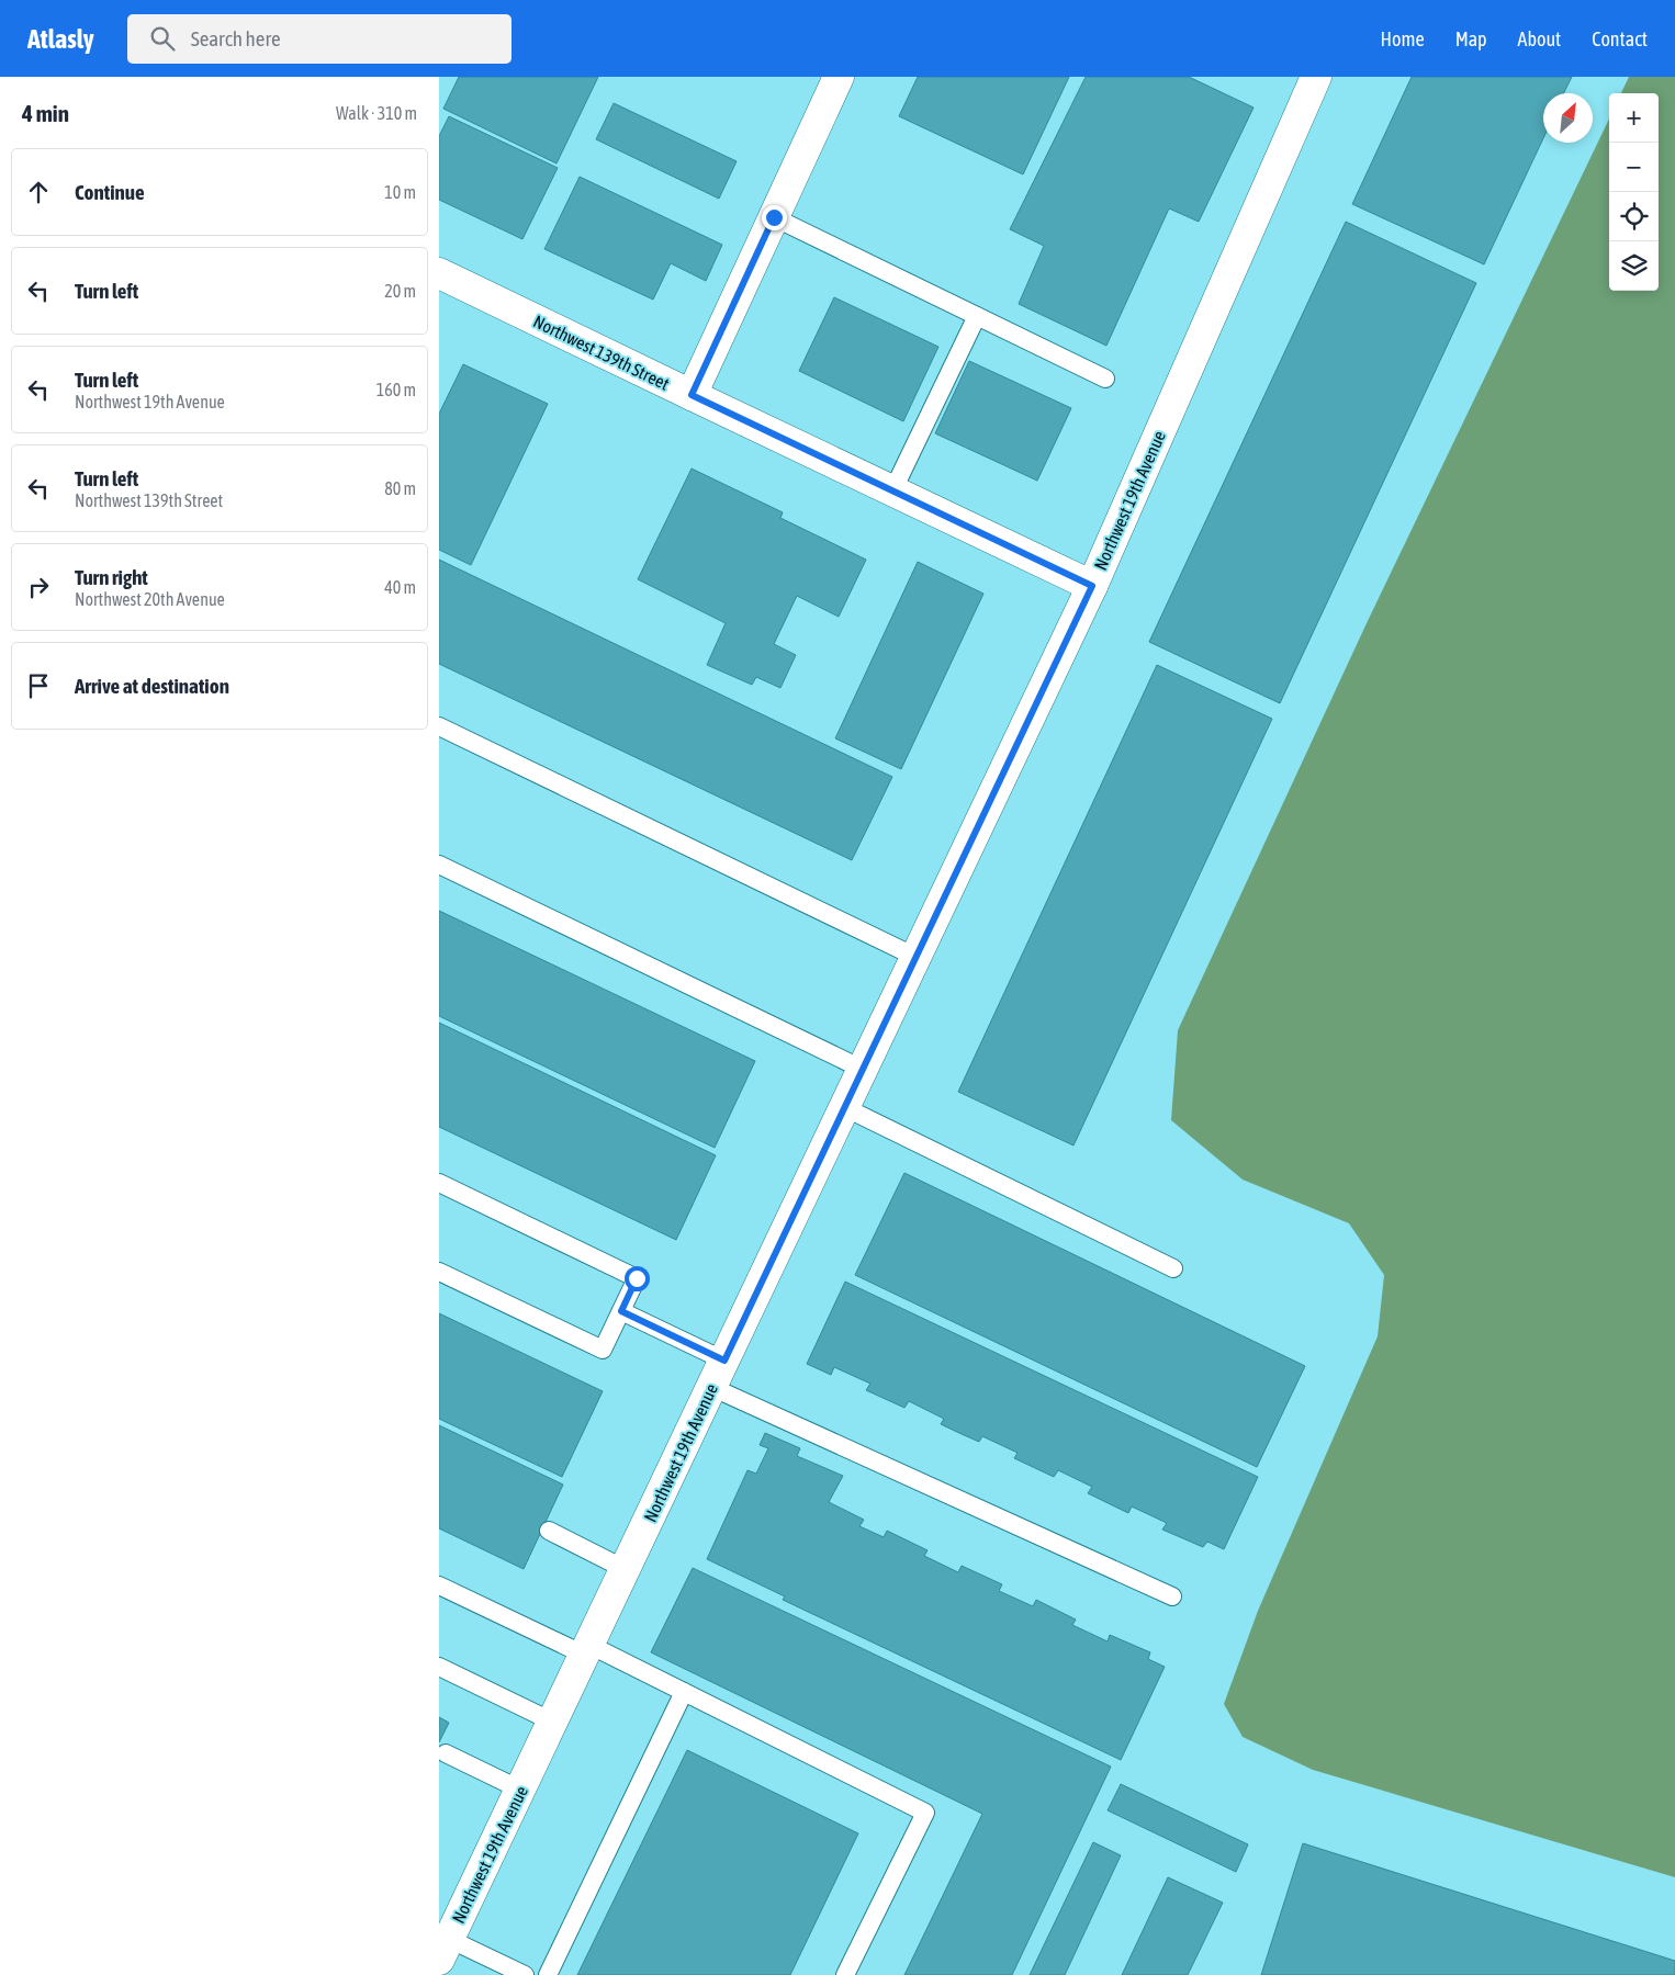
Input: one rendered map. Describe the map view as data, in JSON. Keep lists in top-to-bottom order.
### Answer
{
  "streets": {
    "street": ["Northwest 139th Street", "Northwest 19th Avenue"]
  },
  "crossings": [
    ["Northwest 139th Street", "Northwest 19th Avenue"]
  ],
  "north": "top right",
  "page": {
    "header": "Atlasly",
    "search": "Search here",
    "nav": [
      "Home",
      "Map",
      "About",
      "Contact"
    ],
    "heading": ["4 min", "Walk · 310 m"],
    "map_buttons": ["+", "−"],
    "list": [
      ["Continue", "10 m"],
      ["Turn left", "20 m"],
      ["Turn left", "Northwest 19th Avenue", "160 m"],
      ["Turn left", "Northwest 139th Street", "80 m"],
      ["Turn right", "Northwest 20th Avenue", "40 m"],
      "Arrive at destination"
    ]
  }
}
